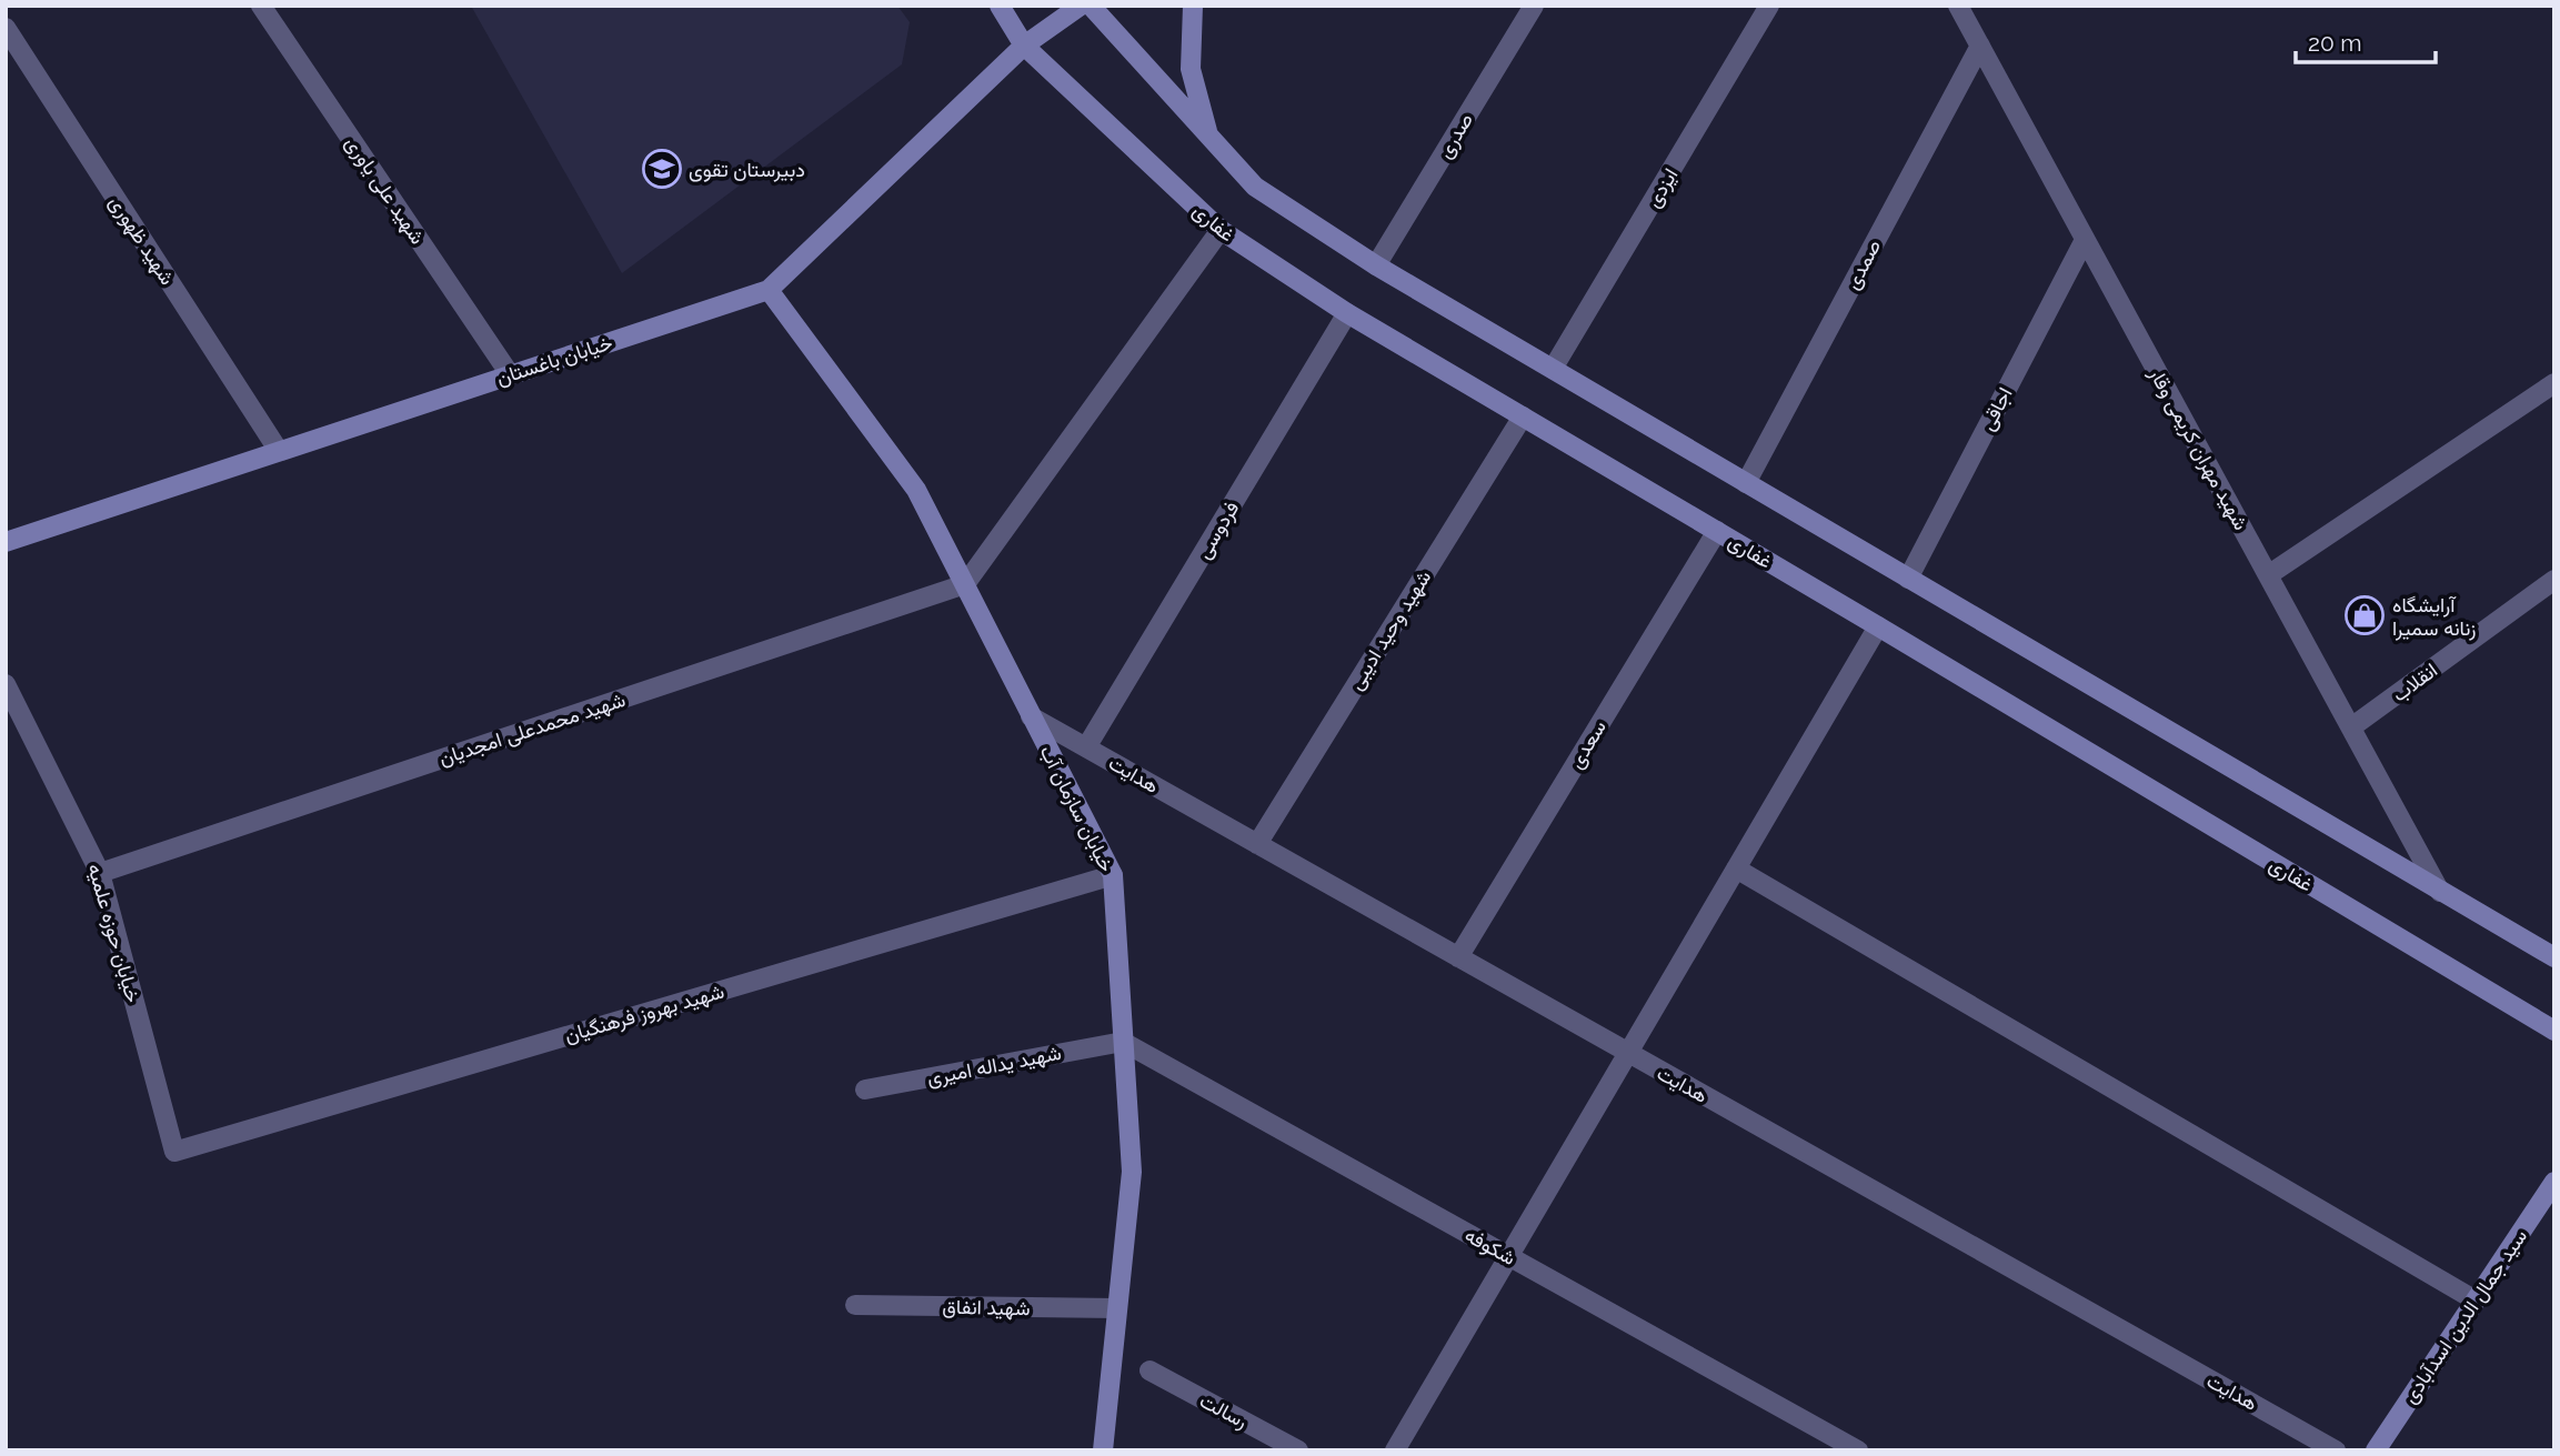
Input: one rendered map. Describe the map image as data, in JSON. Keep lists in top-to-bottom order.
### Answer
{
  "streets": {
    "main road": [
      "غفاری",
      "خیابان باغستان",
      "خیابان سازمان آب",
      "سید جمال الدین اسدآبادی"
    ],
    "street": [
      "صدری",
      "ایزدی",
      "شهید علی یاوری",
      "شهید ظهوری",
      "صمدی",
      "اجاقی",
      "شهید مهران کریمی وقار",
      "فردوسی",
      "شهید وحید ادیبی",
      "انقلاب",
      "شهید محمدعلی امجدیان",
      "سعدی",
      "هدایت",
      "خیابان حوزه علمیه",
      "شهید بهروز فرهنگیان",
      "شهید یداله امیری",
      "شکوفه",
      "شهید انفاق",
      "رسالت"
    ]
  },
  "crossings": [
    ["شهید علی یاوری", "خیابان باغستان"],
    ["غفاری", "خیابان باغستان"],
    ["غفاری", "فردوسی"],
    ["غفاری", "شهید وحید ادیبی"],
    ["غفاری", "سعدی"],
    ["شهید ظهوری", "خیابان باغستان"],
    ["صمدی", "شهید مهران کریمی وقار"],
    ["خیابان باغستان", "خیابان سازمان آب"],
    ["اجاقی", "شهید مهران کریمی وقار"],
    ["شهید مهران کریمی وقار", "انقلاب"],
    ["فردوسی", "هدایت"],
    ["شهید وحید ادیبی", "هدایت"],
    ["شهید محمدعلی امجدیان", "خیابان سازمان آب"],
    ["شهید محمدعلی امجدیان", "خیابان حوزه علمیه"],
    ["سعدی", "هدایت"],
    ["هدایت", "خیابان سازمان آب"],
    ["خیابان سازمان آب", "شهید بهروز فرهنگیان"],
    ["خیابان سازمان آب", "شهید یداله امیری"],
    ["خیابان سازمان آب", "شکوفه"],
    ["خیابان سازمان آب", "شهید انفاق"],
    ["خیابان حوزه علمیه", "شهید بهروز فرهنگیان"],
    ["شهید یداله امیری", "شکوفه"]
  ],
  "places": {
    "school or university": ["دبیرستان تقوی"],
    "shop": ["آرایشگاه زنانه سمیرا"]
  },
  "scale_bar": "20 m"
}
